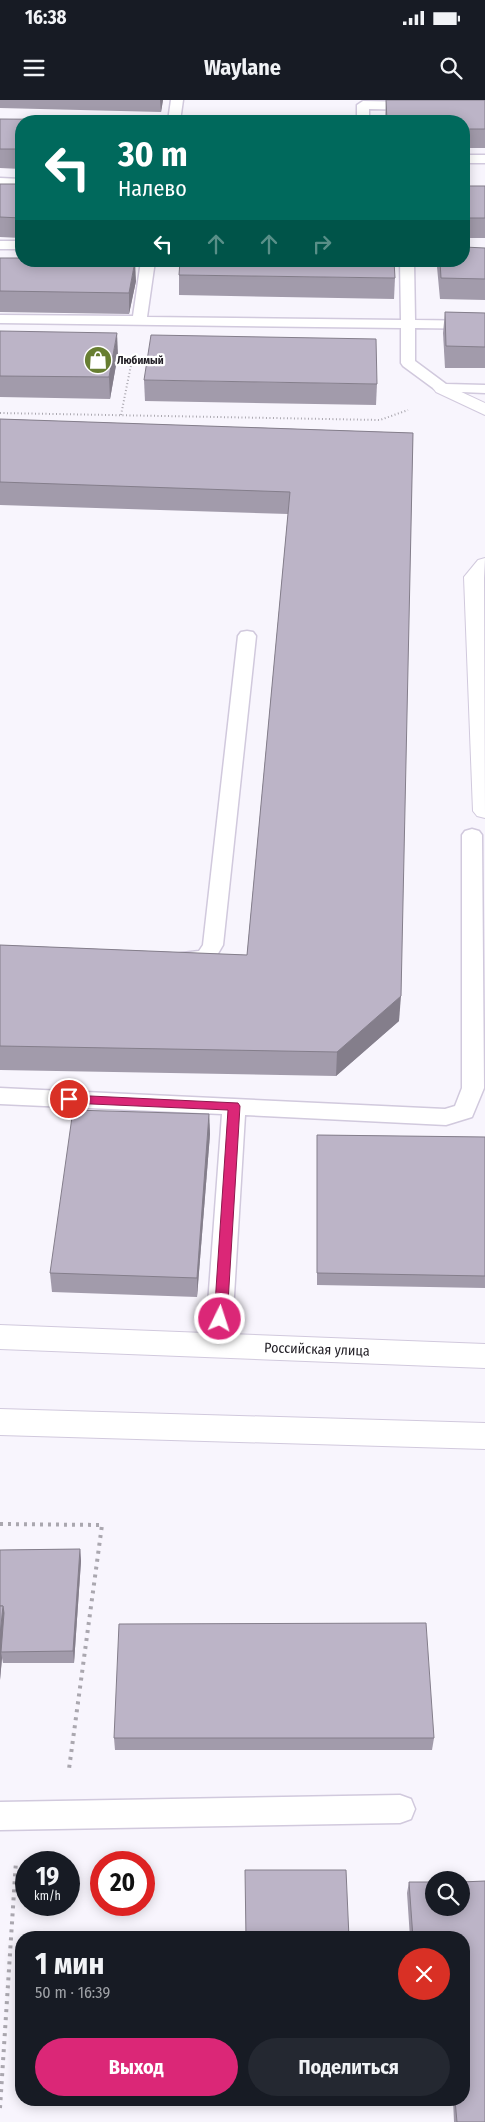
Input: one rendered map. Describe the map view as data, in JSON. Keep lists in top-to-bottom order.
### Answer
{
  "streets": {
    "main road": ["Российская улица"]
  },
  "places": {
    "shop": ["Любимый"]
  },
  "page": {
    "status": "16:38",
    "header": "Waylane",
    "turn": ["30 m", "Налево"],
    "speed": "19 km/h",
    "limit": "20",
    "heading": ["1 мин", "50 m · 16:39"],
    "buttons": ["Выход", "Поделиться"]
  }
}
